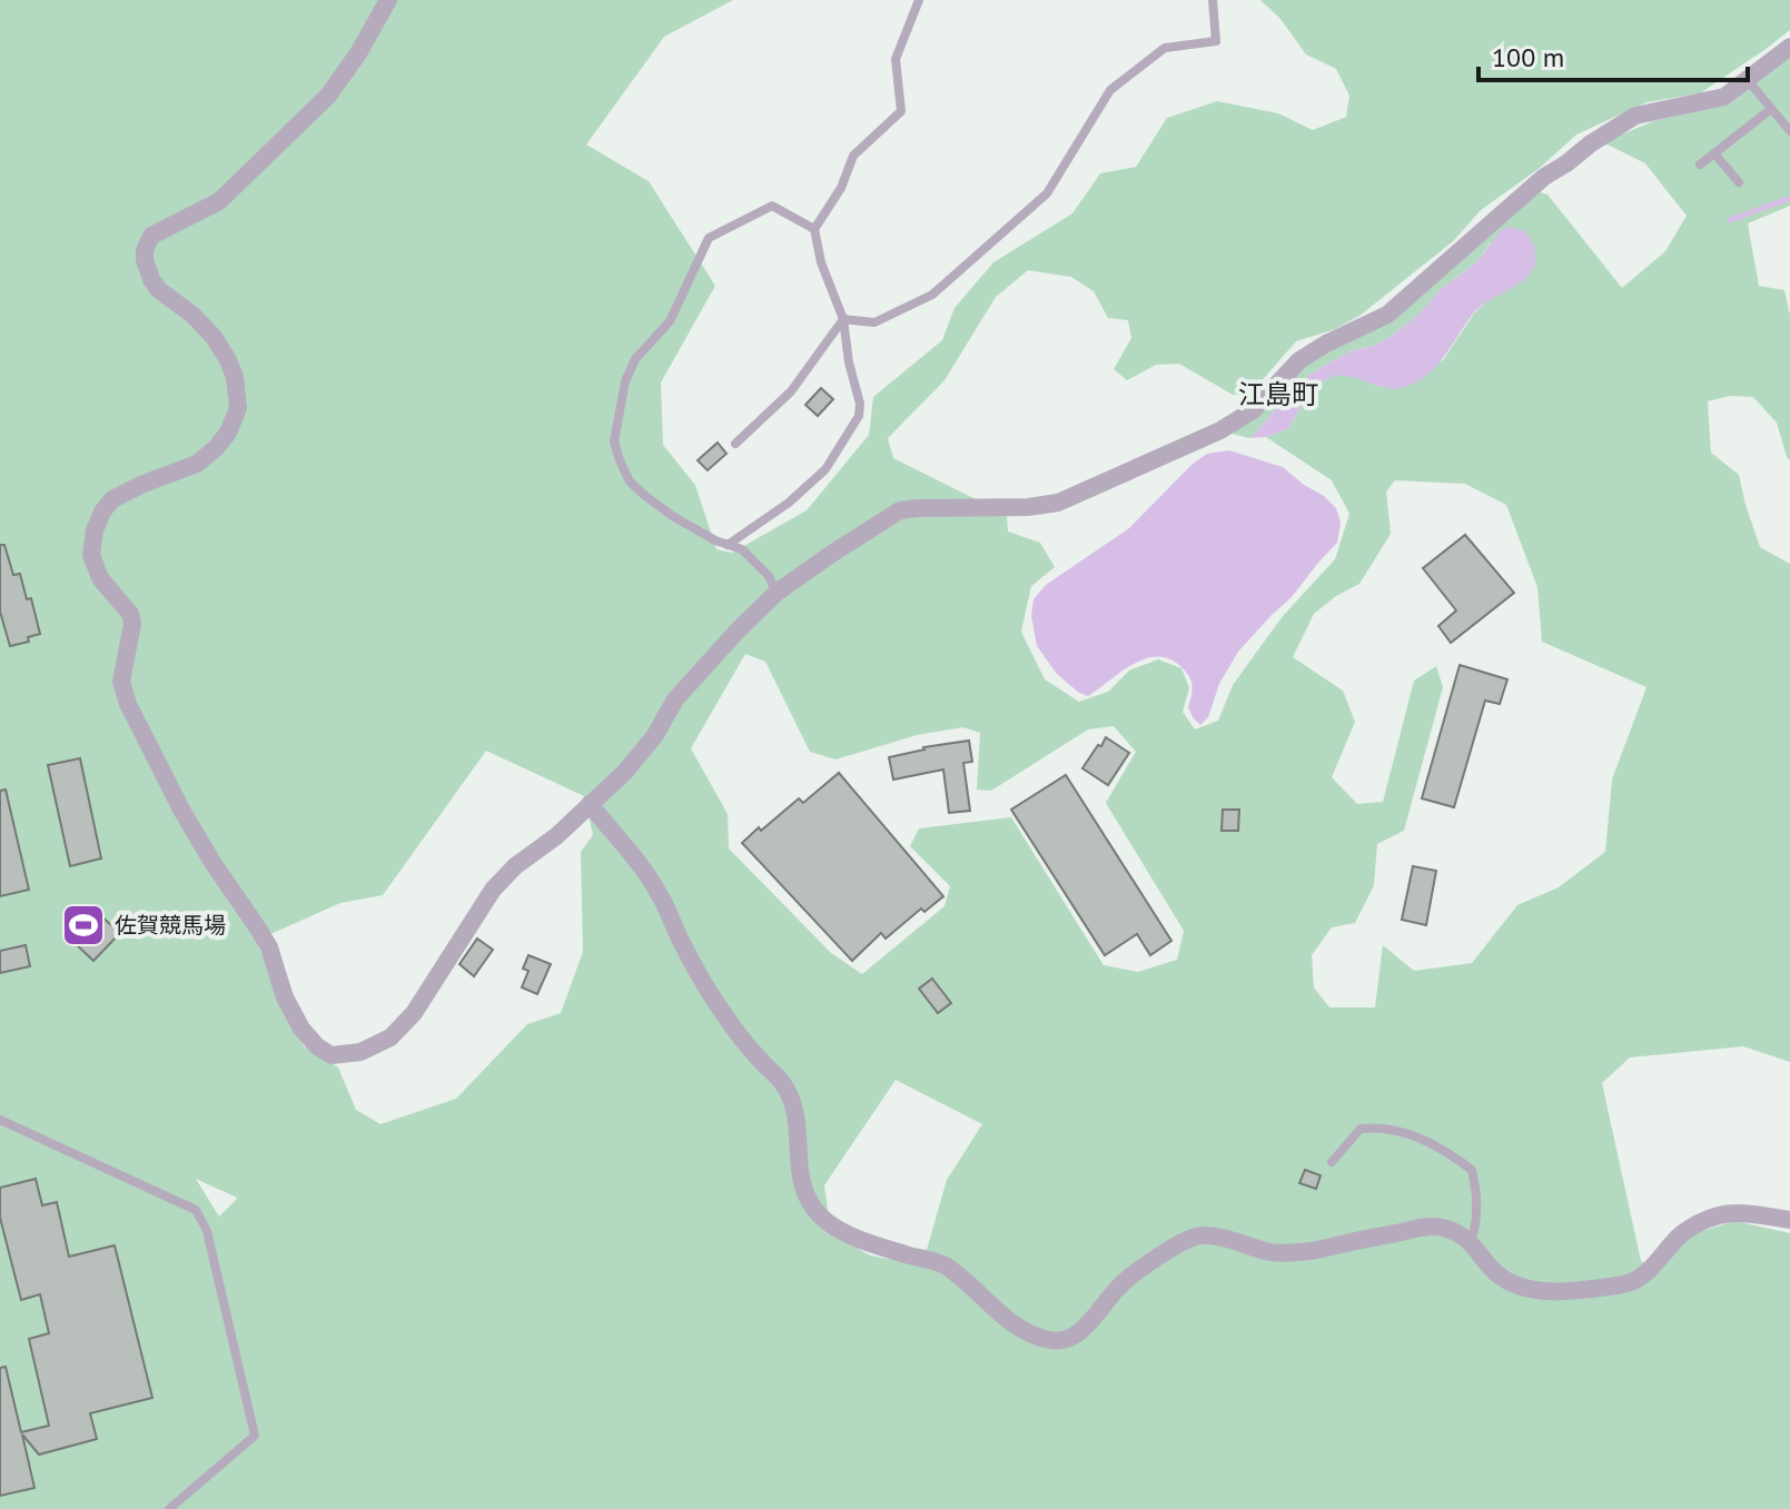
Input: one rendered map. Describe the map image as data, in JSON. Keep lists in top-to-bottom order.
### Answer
{
  "districts": ["江島町"],
  "places": {
    "sports": ["佐賀競馬場"]
  },
  "scale_bar": "100 m"
}
